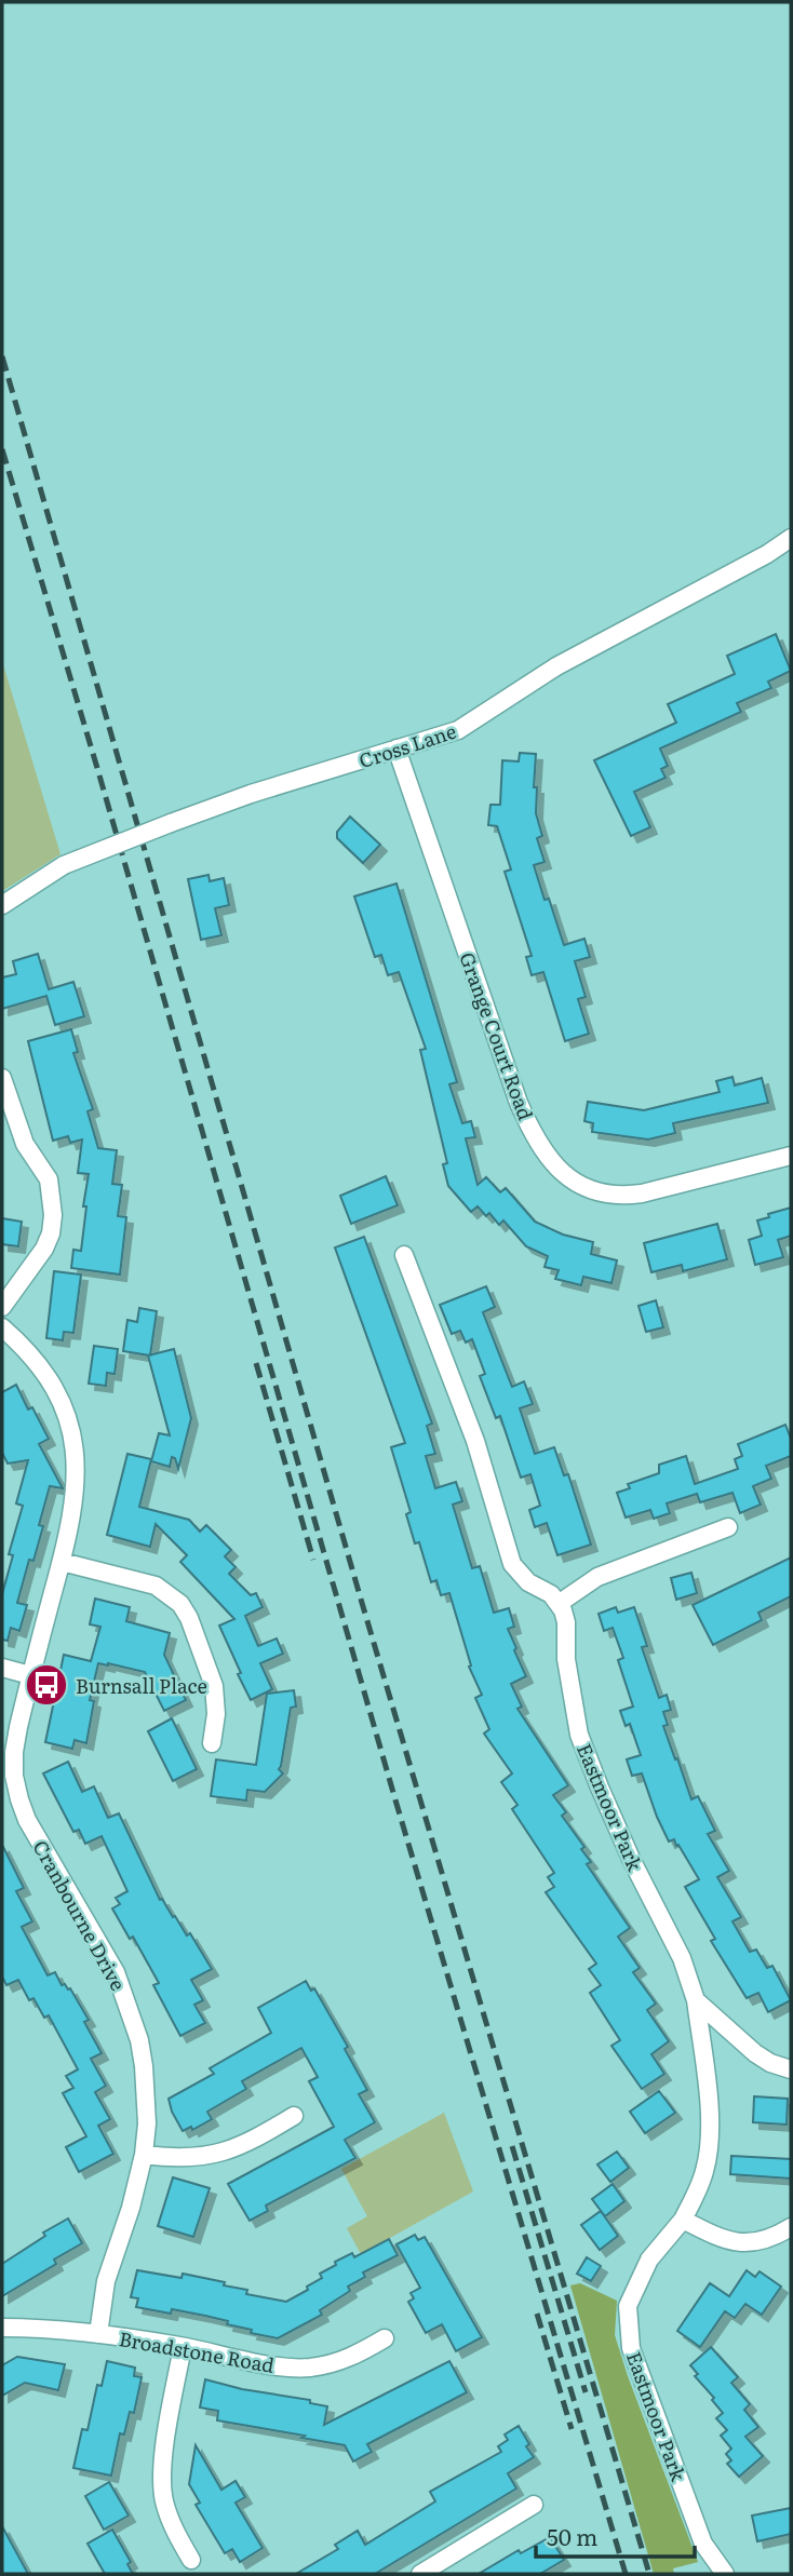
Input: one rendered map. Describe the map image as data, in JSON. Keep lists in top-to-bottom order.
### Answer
{
  "streets": {
    "street": [
      "Cross Lane",
      "Grange Court Road",
      "Eastmoor Park",
      "Cranbourne Drive",
      "Broadstone Road"
    ]
  },
  "crossings": [
    ["Cross Lane", "Grange Court Road"],
    ["Cranbourne Drive", "Broadstone Road"]
  ],
  "places": {
    "bus stop": ["Burnsall Place"]
  },
  "scale_bar": "50 m"
}
